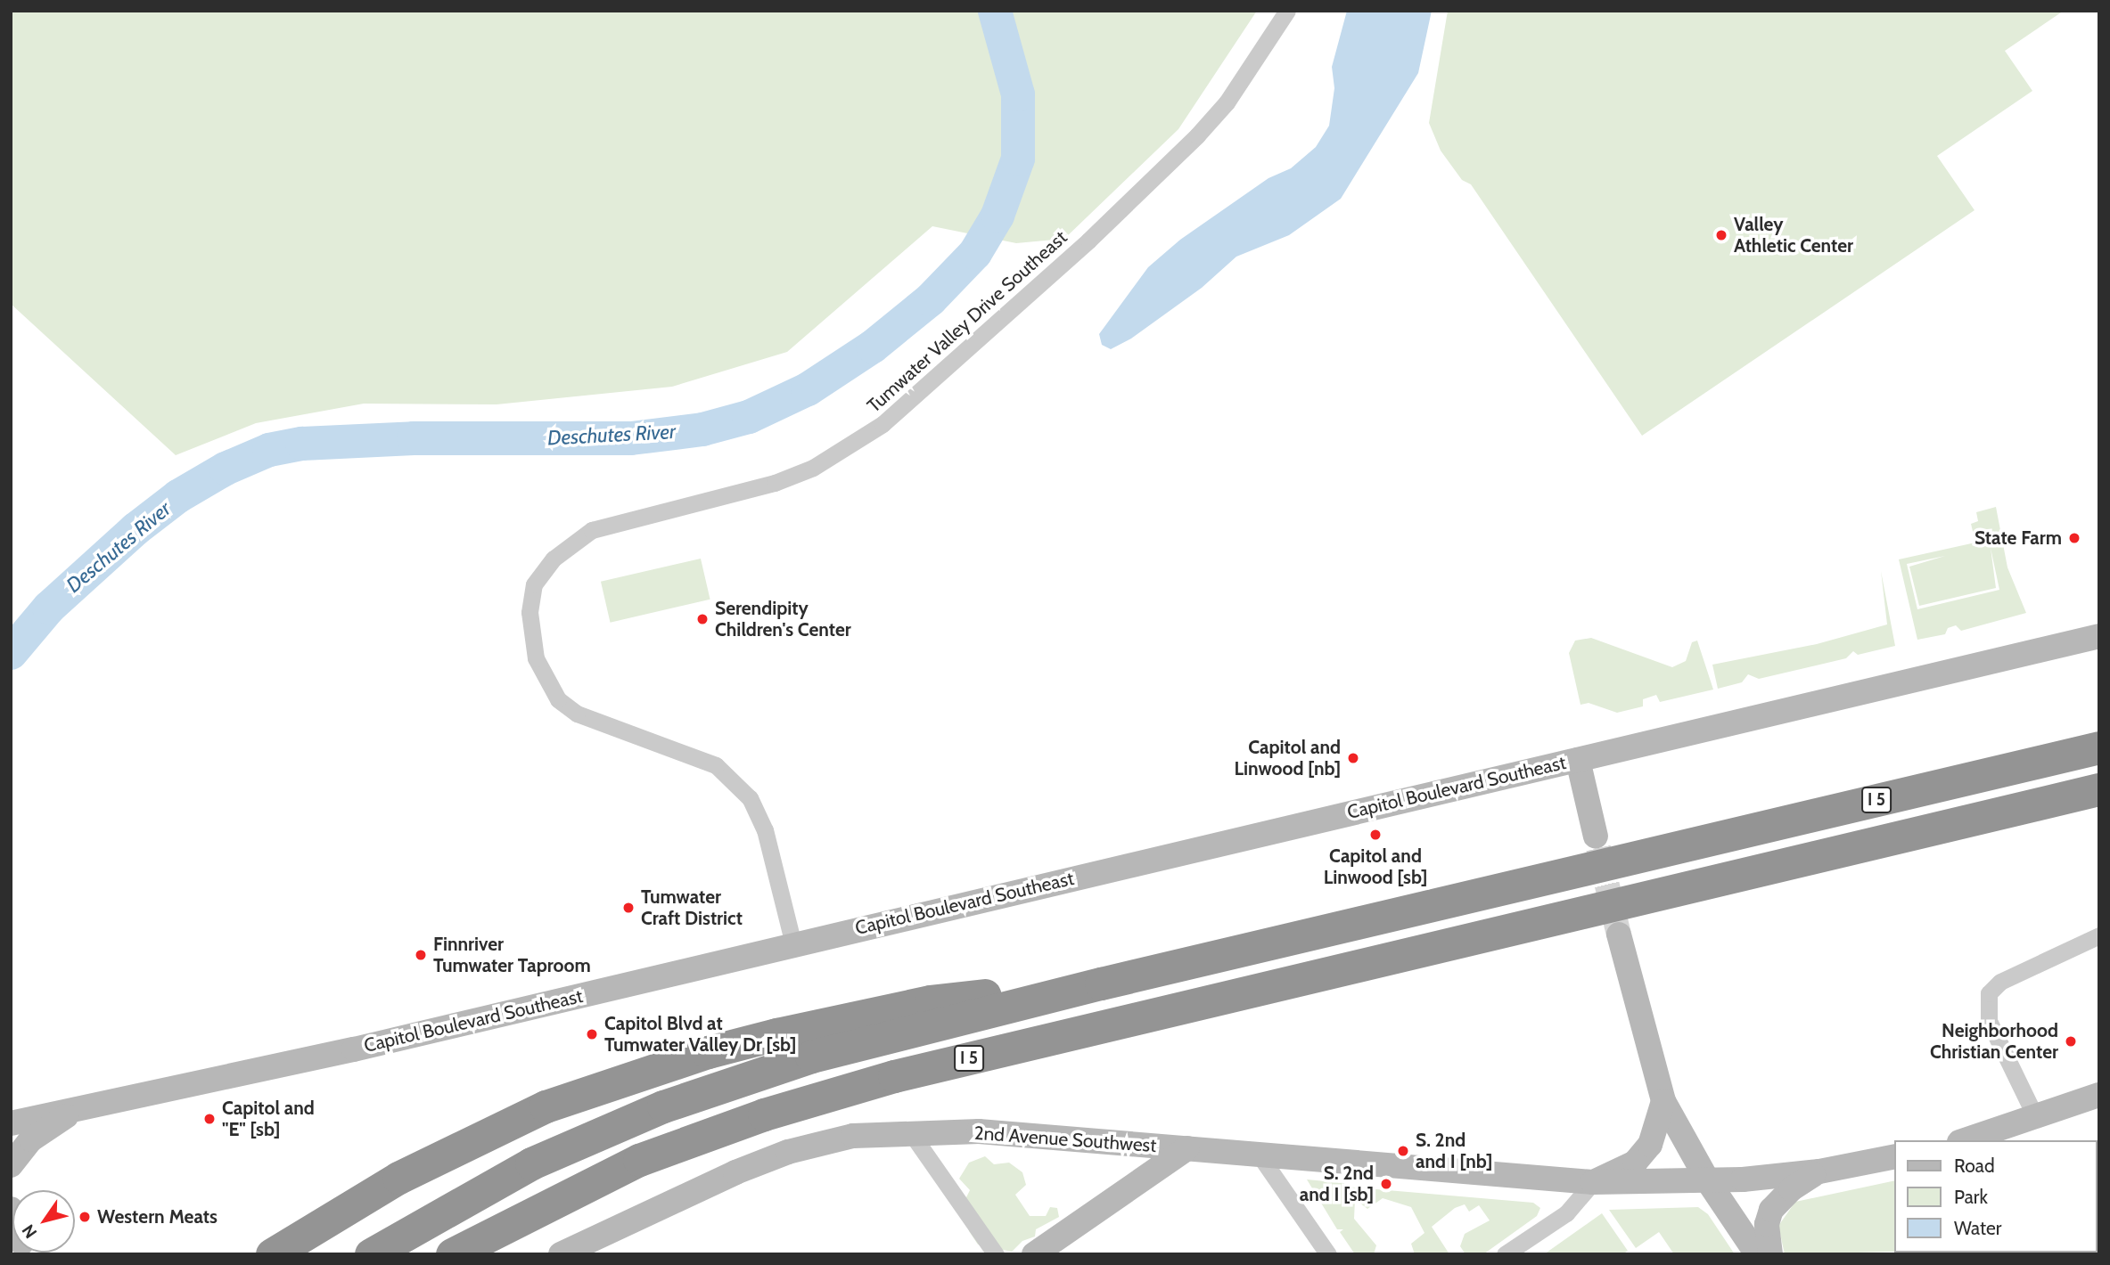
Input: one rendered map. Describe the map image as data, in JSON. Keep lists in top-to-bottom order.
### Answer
{
  "streets": {
    "highway": ["I 5"],
    "street": ["Tumwater Valley Drive Southeast", "Capitol Boulevard Southeast", "2nd Avenue Southwest"]
  },
  "crossings": [
    ["Tumwater Valley Drive Southeast", "Capitol Boulevard Southeast"]
  ],
  "water": ["Deschutes River"],
  "places": [
    "Valley Athletic Center",
    "State Farm",
    "Serendipity Children's Center",
    "Capitol and Linwood [nb]",
    "Capitol and Linwood [sb]",
    "Tumwater Craft District",
    "Finnriver Tumwater Taproom",
    "Capitol Blvd at Tumwater Valley Dr [sb]",
    "Neighborhood Christian Center",
    "Capitol and \"E\" [sb]",
    "S. 2nd and I [nb]",
    "S. 2nd and I [sb]",
    "Western Meats"
  ],
  "legend": ["Road", "Park", "Water"],
  "north": "bottom left"
}
